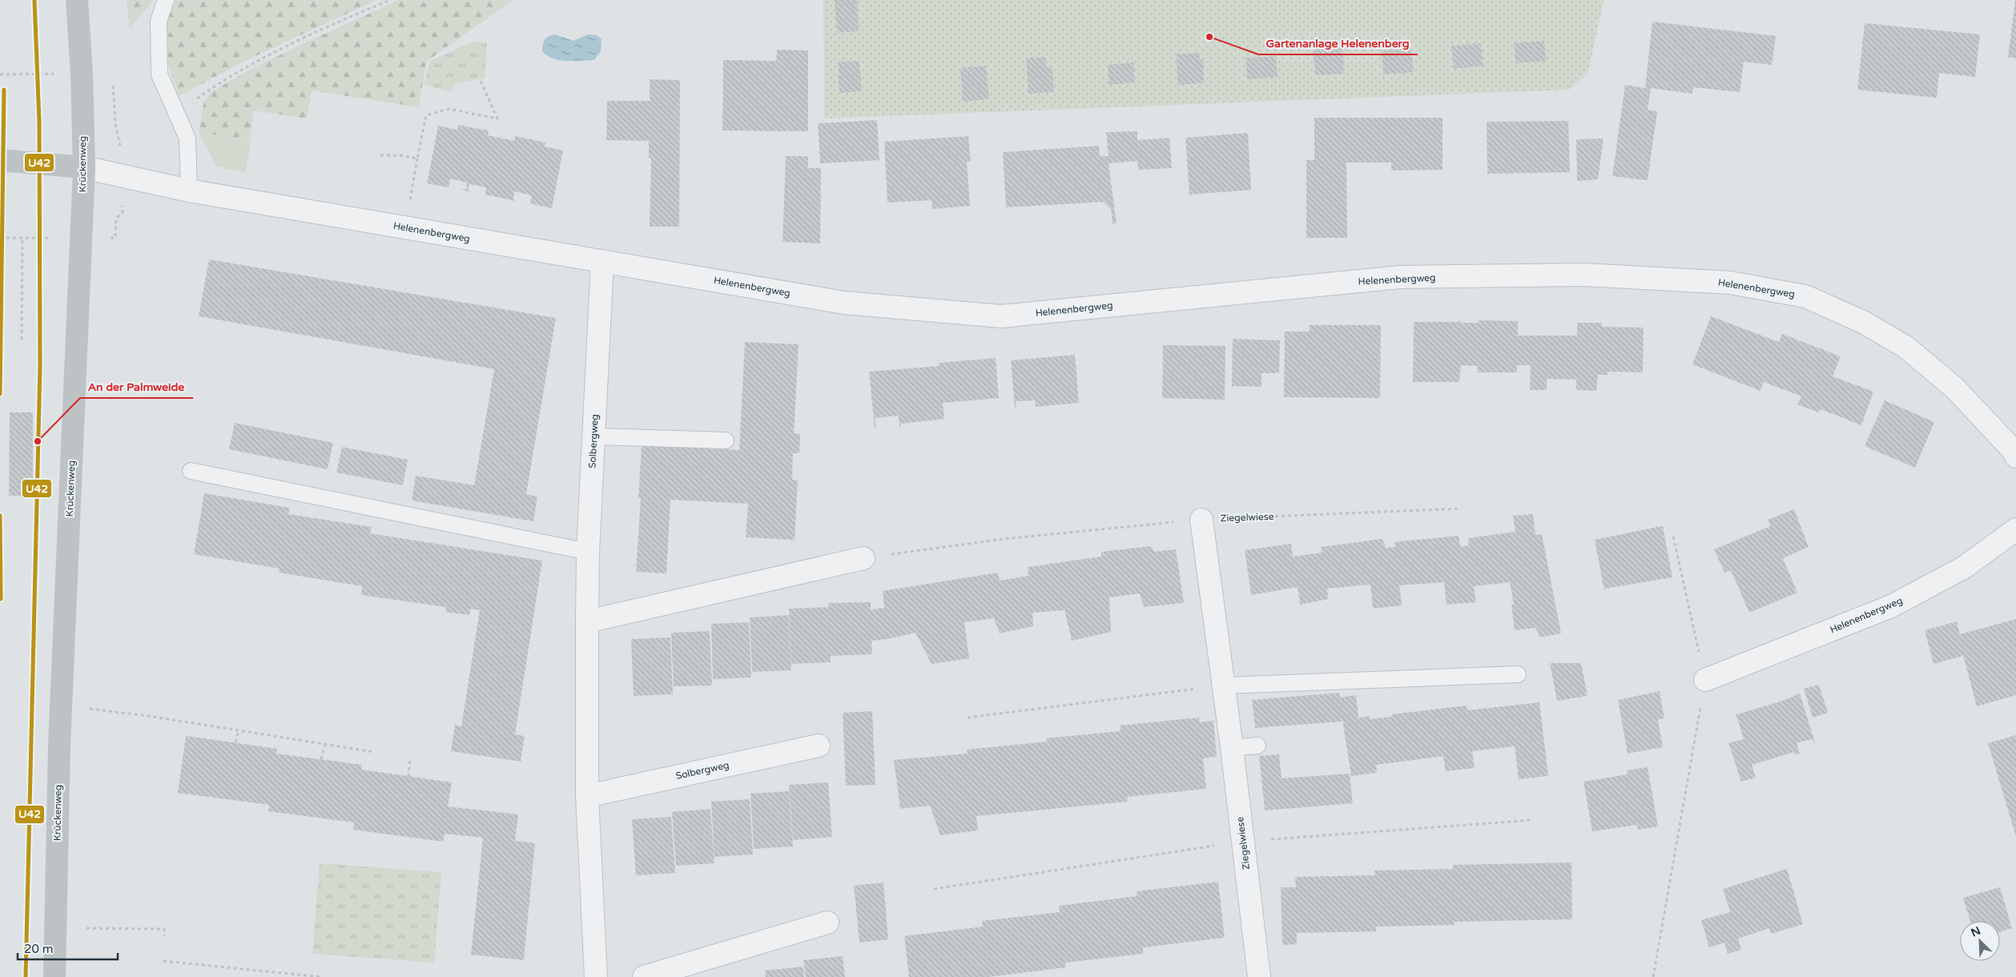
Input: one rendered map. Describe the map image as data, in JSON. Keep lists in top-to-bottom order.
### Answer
{
  "streets": {
    "main road": ["Krückenweg"],
    "street": ["Helenenbergweg", "Solbergweg", "Ziegelwiese"]
  },
  "crossings": [
    ["Krückenweg", "Helenenbergweg"],
    ["Helenenbergweg", "Solbergweg"]
  ],
  "places": ["Gartenanlage Helenenberg", "An der Palmweide"],
  "lines": ["transit line U42"],
  "scale_bar": "20 m",
  "north": "top left"
}
